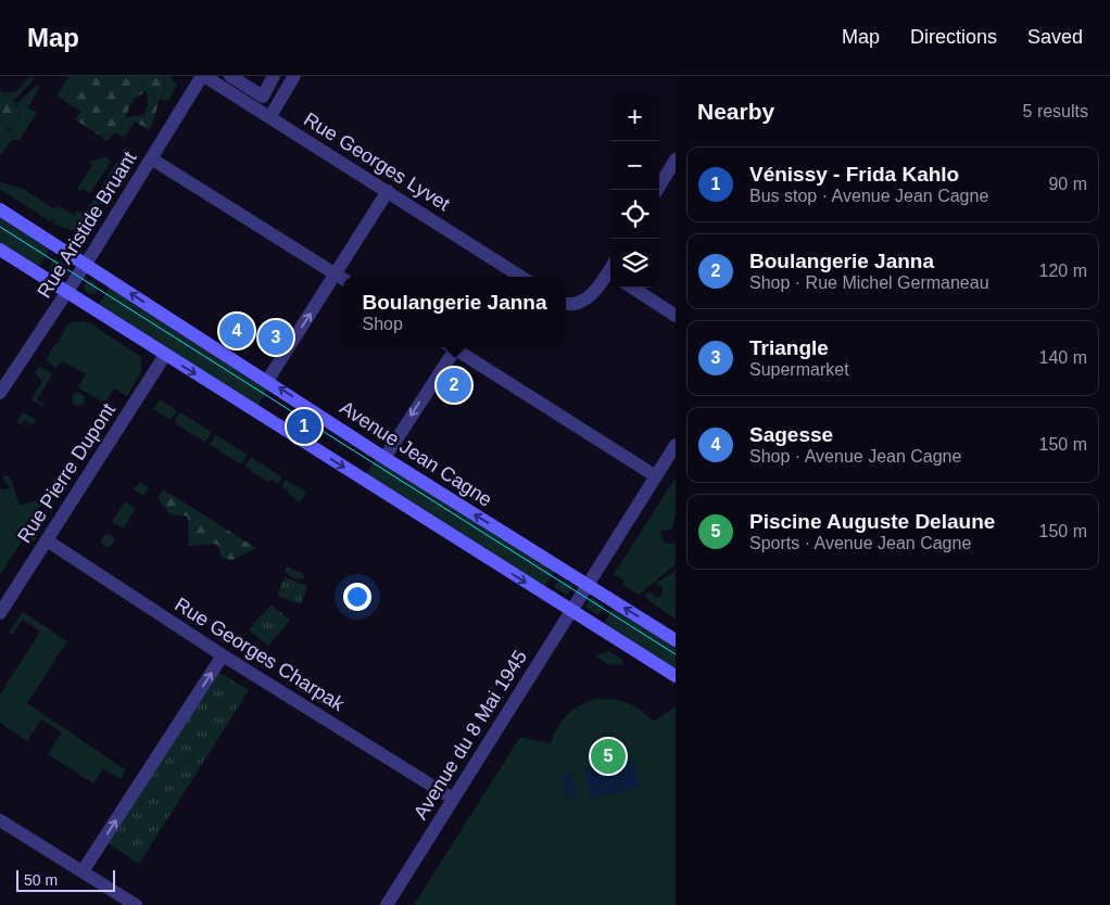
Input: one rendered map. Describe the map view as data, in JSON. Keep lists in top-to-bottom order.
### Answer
{
  "streets": {
    "street": [
      "Rue Georges Lyvet",
      "Rue Aristide Bruant",
      "Avenue Jean Cagne",
      "Rue Pierre Dupont",
      "Rue Georges Charpak",
      "Avenue du 8 Mai 1945"
    ]
  },
  "crossings": [
    ["Rue Georges Lyvet", "Rue Aristide Bruant"],
    ["Rue Aristide Bruant", "Avenue Jean Cagne"],
    ["Avenue Jean Cagne", "Avenue du 8 Mai 1945"],
    ["Rue Pierre Dupont", "Rue Georges Charpak"],
    ["Rue Georges Charpak", "Avenue du 8 Mai 1945"]
  ],
  "scale_bar": "50 m",
  "page": {
    "header": "Map",
    "nav": ["Map", "Directions", "Saved"],
    "heading": ["Nearby", "5 results"],
    "map_buttons": ["+", "−"],
    "list": [
      {
        "mark": "1",
        "name": "Vénissy - Frida Kahlo",
        "note": "Bus stop · Avenue Jean Cagne",
        "value": "90 m"
      },
      {
        "mark": "2",
        "name": "Boulangerie Janna",
        "note": "Shop · Rue Michel Germaneau",
        "value": "120 m"
      },
      {
        "mark": "3",
        "name": "Triangle",
        "note": "Supermarket",
        "value": "140 m"
      },
      {
        "mark": "4",
        "name": "Sagesse",
        "note": "Shop · Avenue Jean Cagne",
        "value": "150 m"
      },
      {
        "mark": "5",
        "name": "Piscine Auguste Delaune",
        "note": "Sports · Avenue Jean Cagne",
        "value": "150 m"
      }
    ],
    "popup": ["Boulangerie Janna", "Shop"],
    "pins": [
      "4",
      "3",
      "2",
      "1",
      "5"
    ],
    "scale": "50 m"
  }
}
